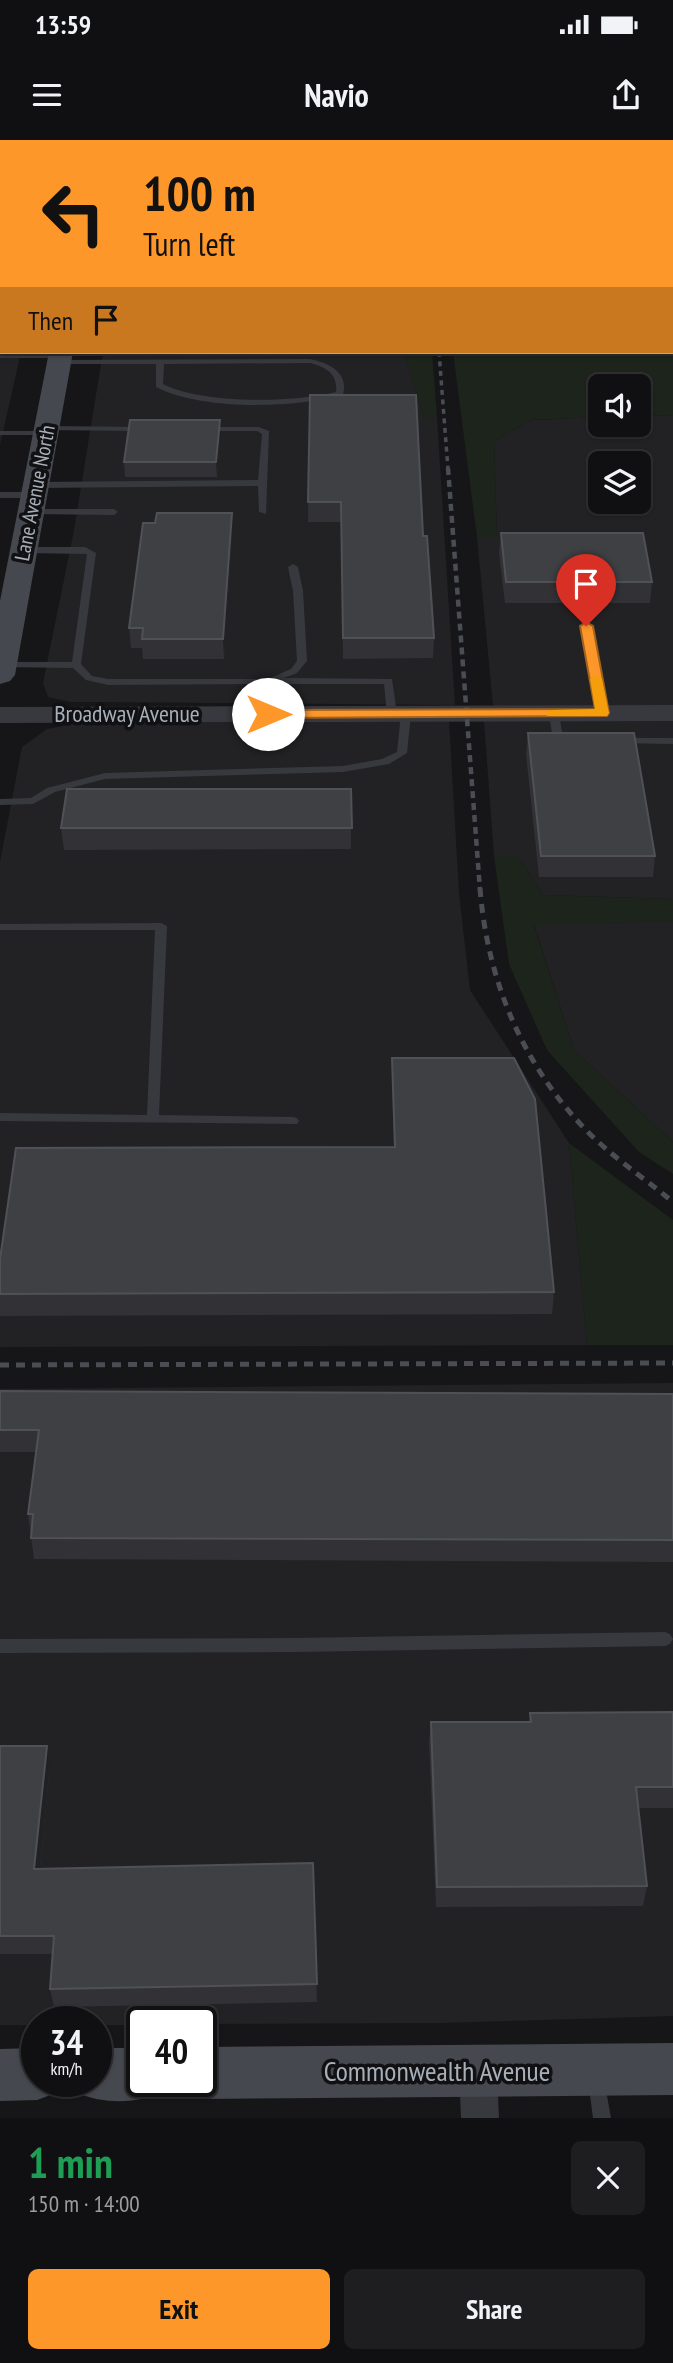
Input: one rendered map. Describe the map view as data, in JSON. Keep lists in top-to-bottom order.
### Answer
{
  "streets": {
    "main road": ["Lane Avenue North", "Commonwealth Avenue"],
    "street": ["Broadway Avenue"]
  },
  "page": {
    "status": "13:59",
    "header": "Navio",
    "turn": ["100 m", "Turn left"],
    "then": "Then",
    "speed": "34 km/h",
    "limit": "40",
    "heading": ["1 min", "150 m · 14:00"],
    "buttons": ["Exit", "Share"]
  }
}
